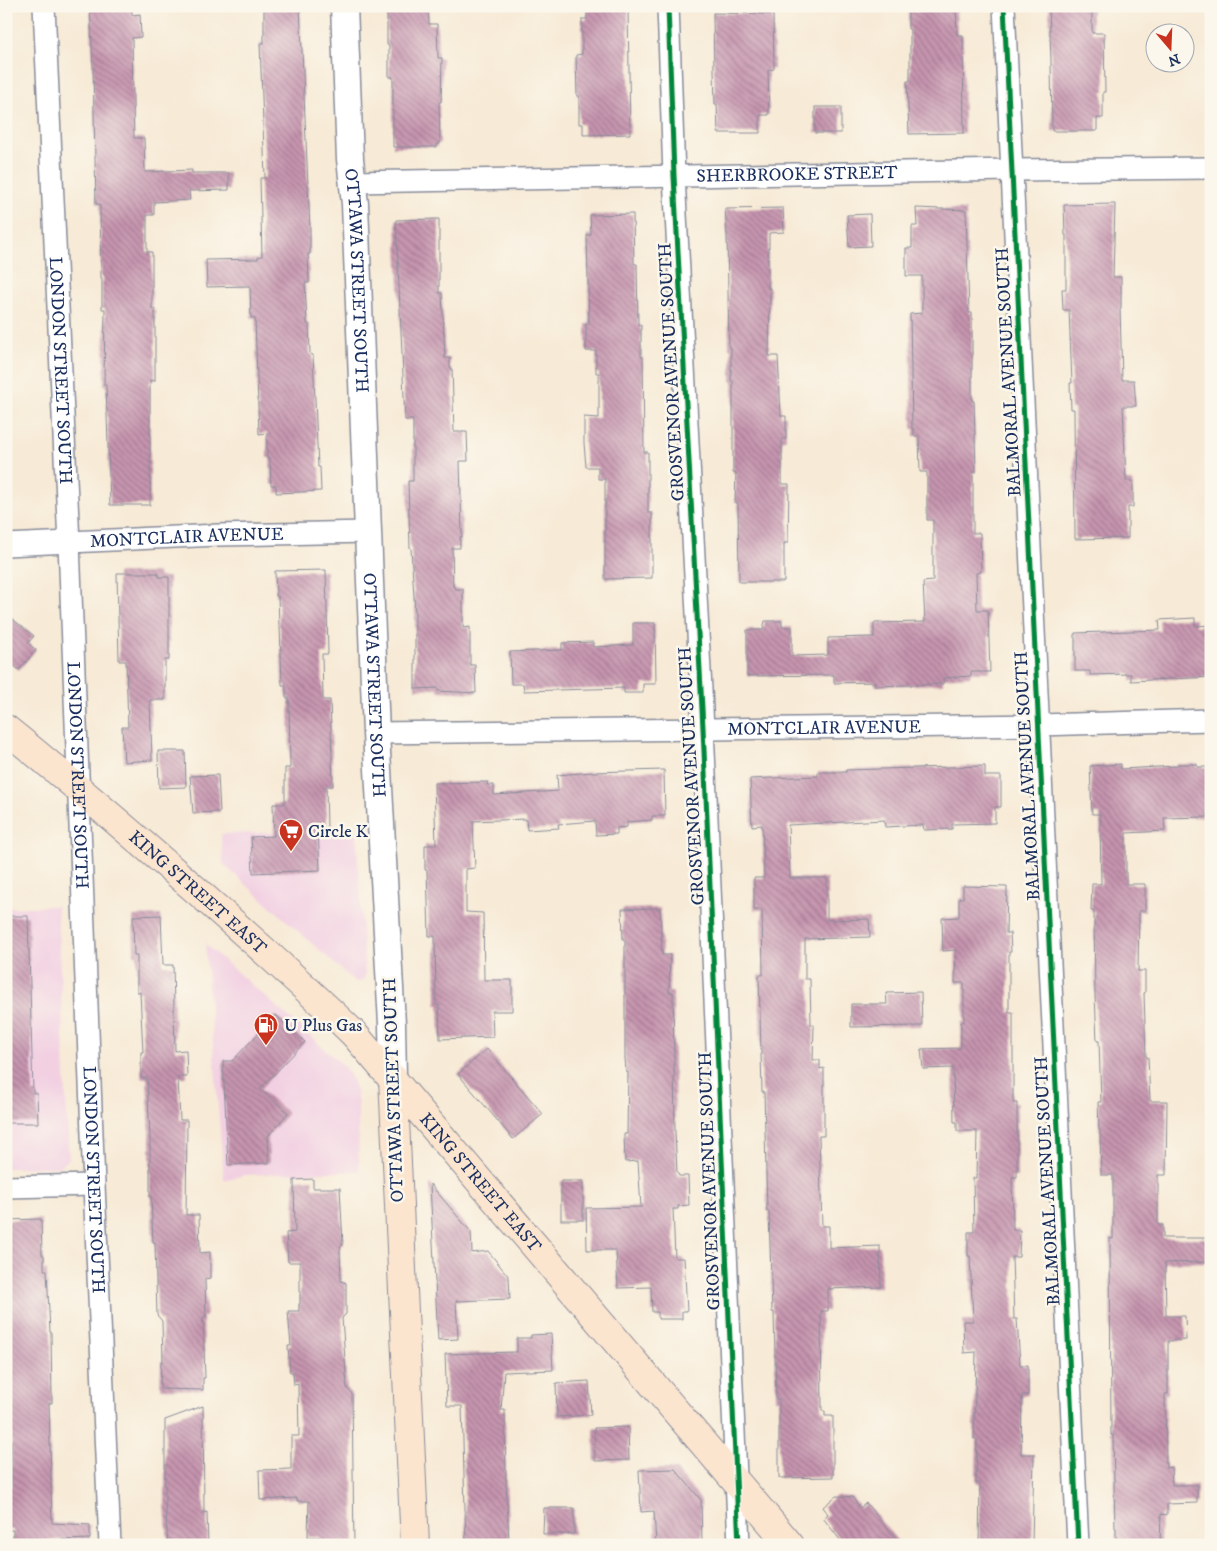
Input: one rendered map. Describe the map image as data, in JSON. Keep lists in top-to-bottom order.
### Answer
{
  "streets": {
    "main road": ["OTTAWA STREET SOUTH", "KING STREET EAST"],
    "street": [
      "SHERBROOKE STREET",
      "LONDON STREET SOUTH",
      "GROSVENOR AVENUE SOUTH",
      "BALMORAL AVENUE SOUTH",
      "MONTCLAIR AVENUE"
    ]
  },
  "crossings": [
    ["SHERBROOKE STREET", "OTTAWA STREET SOUTH"],
    ["SHERBROOKE STREET", "GROSVENOR AVENUE SOUTH"],
    ["SHERBROOKE STREET", "BALMORAL AVENUE SOUTH"],
    ["OTTAWA STREET SOUTH", "MONTCLAIR AVENUE"],
    ["OTTAWA STREET SOUTH", "KING STREET EAST"],
    ["LONDON STREET SOUTH", "MONTCLAIR AVENUE"],
    ["LONDON STREET SOUTH", "KING STREET EAST"],
    ["GROSVENOR AVENUE SOUTH", "MONTCLAIR AVENUE"],
    ["GROSVENOR AVENUE SOUTH", "KING STREET EAST"],
    ["BALMORAL AVENUE SOUTH", "MONTCLAIR AVENUE"]
  ],
  "places": {
    "supermarket": ["Circle K"],
    "fuel station": ["U Plus Gas"]
  },
  "north": "bottom"
}
